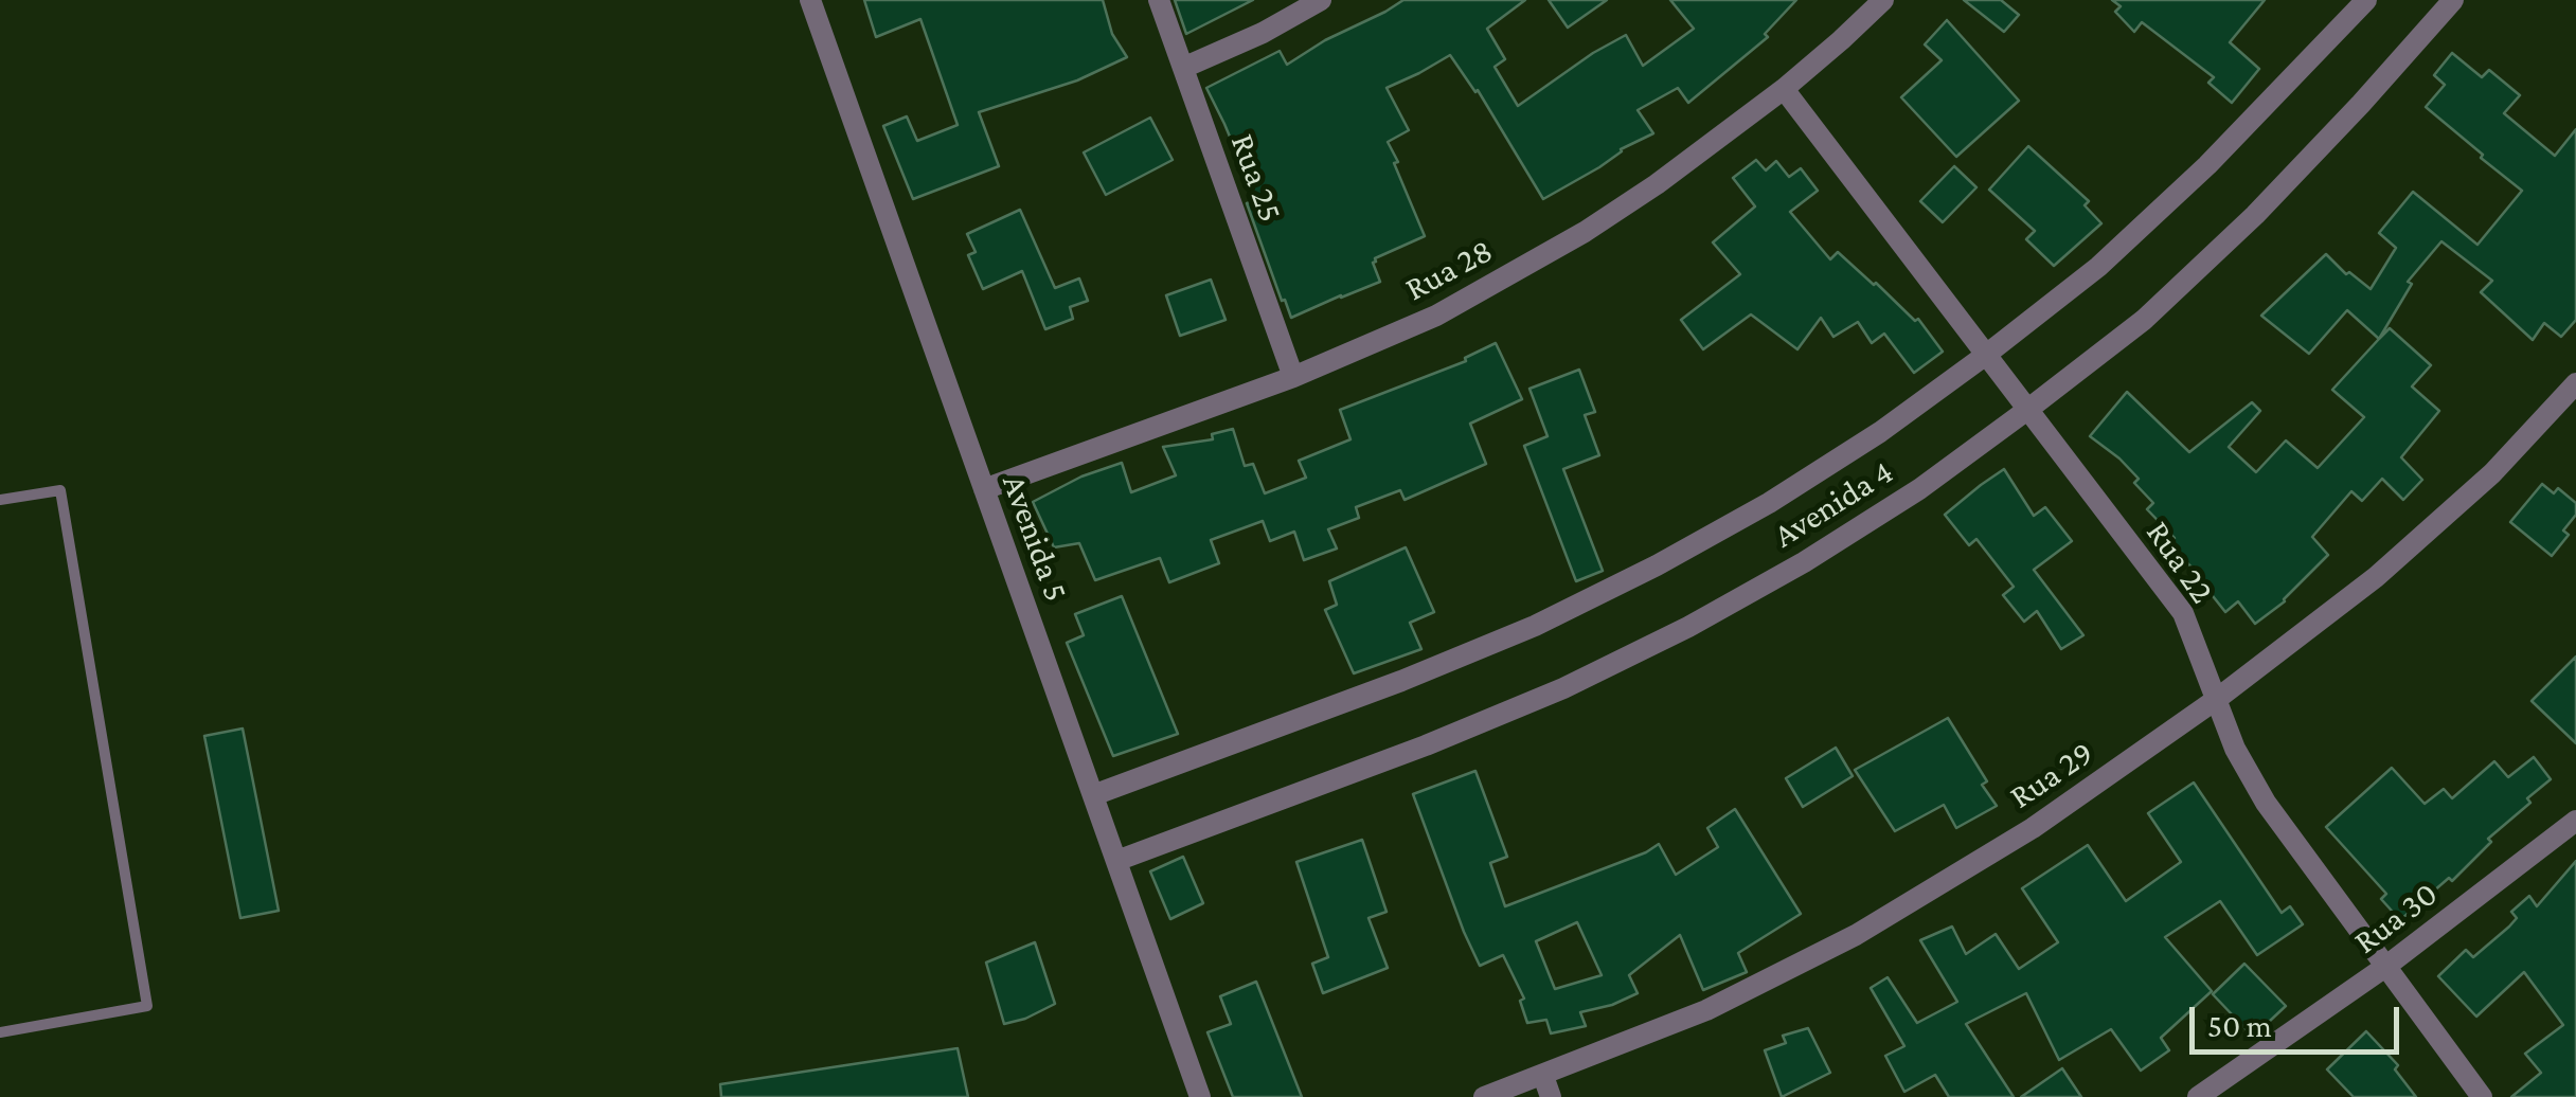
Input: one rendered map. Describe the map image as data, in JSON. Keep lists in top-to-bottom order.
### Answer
{
  "streets": {
    "street": [
      "Rua 25",
      "Rua 28",
      "Avenida 4",
      "Avenida 5",
      "Rua 22",
      "Rua 29",
      "Rua 30"
    ]
  },
  "crossings": [
    ["Rua 25", "Rua 28"],
    ["Rua 28", "Avenida 5"],
    ["Rua 28", "Rua 22"],
    ["Avenida 4", "Avenida 5"],
    ["Avenida 4", "Rua 22"],
    ["Rua 22", "Rua 29"],
    ["Rua 22", "Rua 30"]
  ],
  "scale_bar": "50 m"
}
